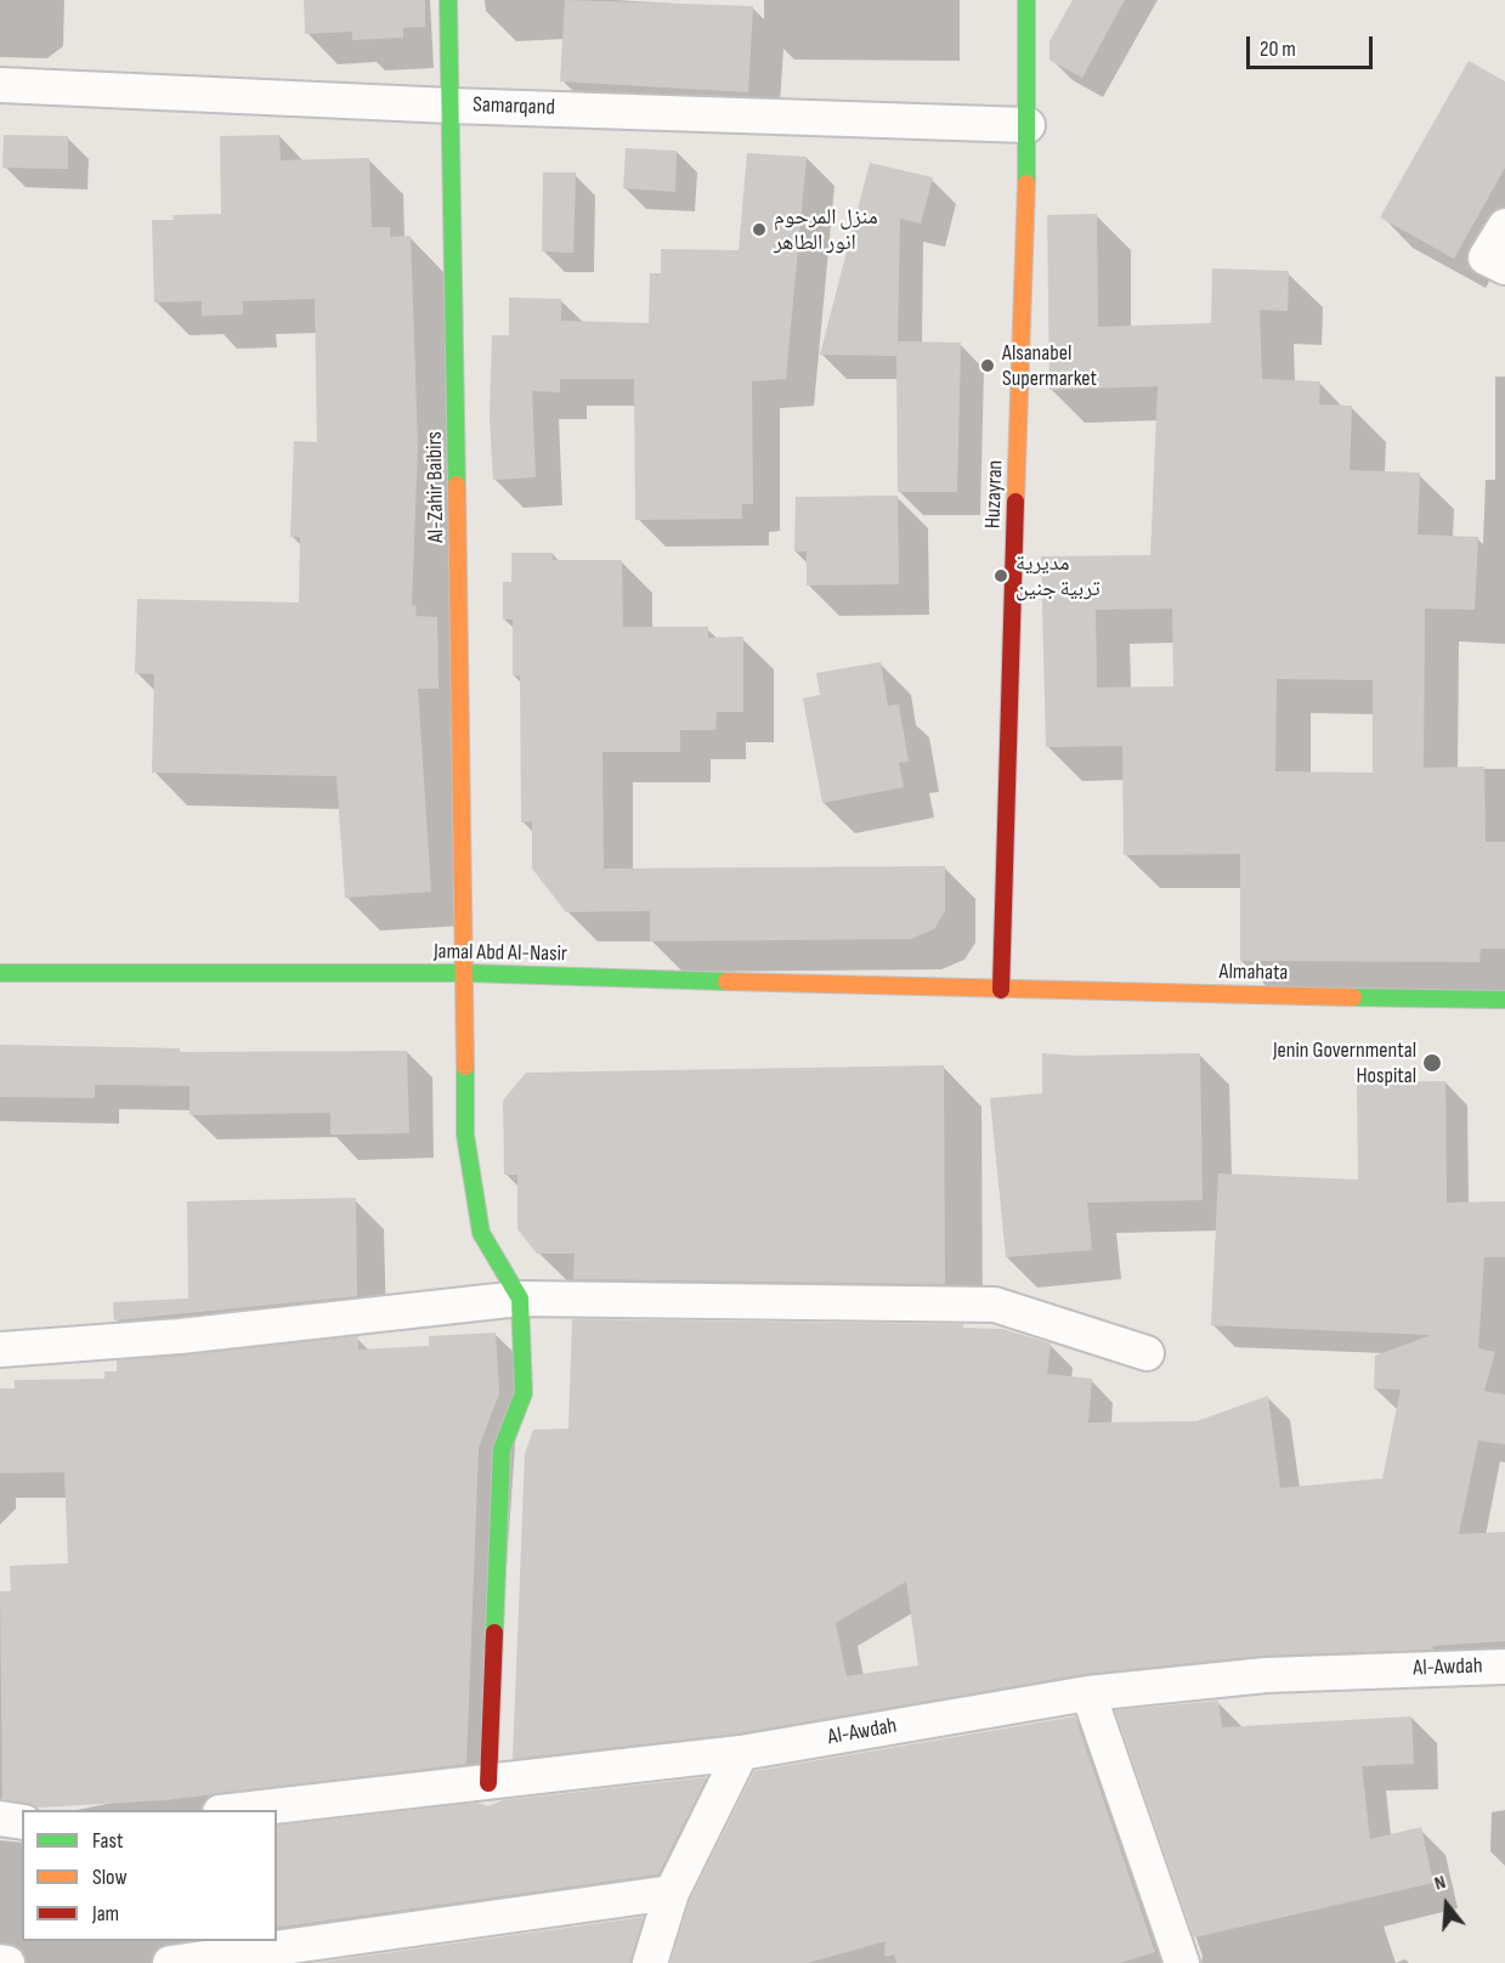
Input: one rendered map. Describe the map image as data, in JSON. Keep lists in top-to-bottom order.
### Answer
{
  "streets": {
    "street": [
      "Samarqand",
      "Al-Zahir Baibirs",
      "Huzayran",
      "Jamal Abd Al-Nasir",
      "Almahata",
      "Al-Awdah"
    ]
  },
  "crossings": [
    ["Samarqand", "Al-Zahir Baibirs"],
    ["Samarqand", "Huzayran"],
    ["Al-Zahir Baibirs", "Jamal Abd Al-Nasir"],
    ["Huzayran", "Jamal Abd Al-Nasir"],
    ["Huzayran", "Almahata"],
    ["Jamal Abd Al-Nasir", "Almahata"]
  ],
  "places": [
    "منزل المرحوم انور الطاهر",
    "Alsanabel Supermarket",
    "مديرية تربية جنين",
    "Jenin Governmental Hospital"
  ],
  "legend": ["Fast", "Slow", "Jam"],
  "scale_bar": "20 m",
  "north": "top"
}
